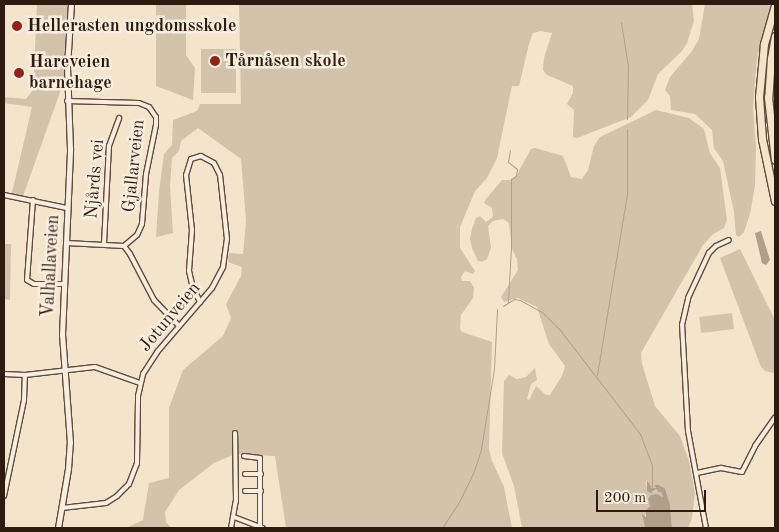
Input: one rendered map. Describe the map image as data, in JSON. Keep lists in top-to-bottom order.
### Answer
{
  "streets": {
    "street": [
      "Gjallarveien",
      "Njårds vei",
      "Valhallaveien",
      "Jotunveien"
    ]
  },
  "crossings": [
    ["Gjallarveien", "Valhallaveien"],
    ["Valhallaveien", "Jotunveien"]
  ],
  "places": ["Hellerasten ungdomsskole", "Tårnåsen skole", "Hareveien barnehage"],
  "scale_bar": "200 m"
}
